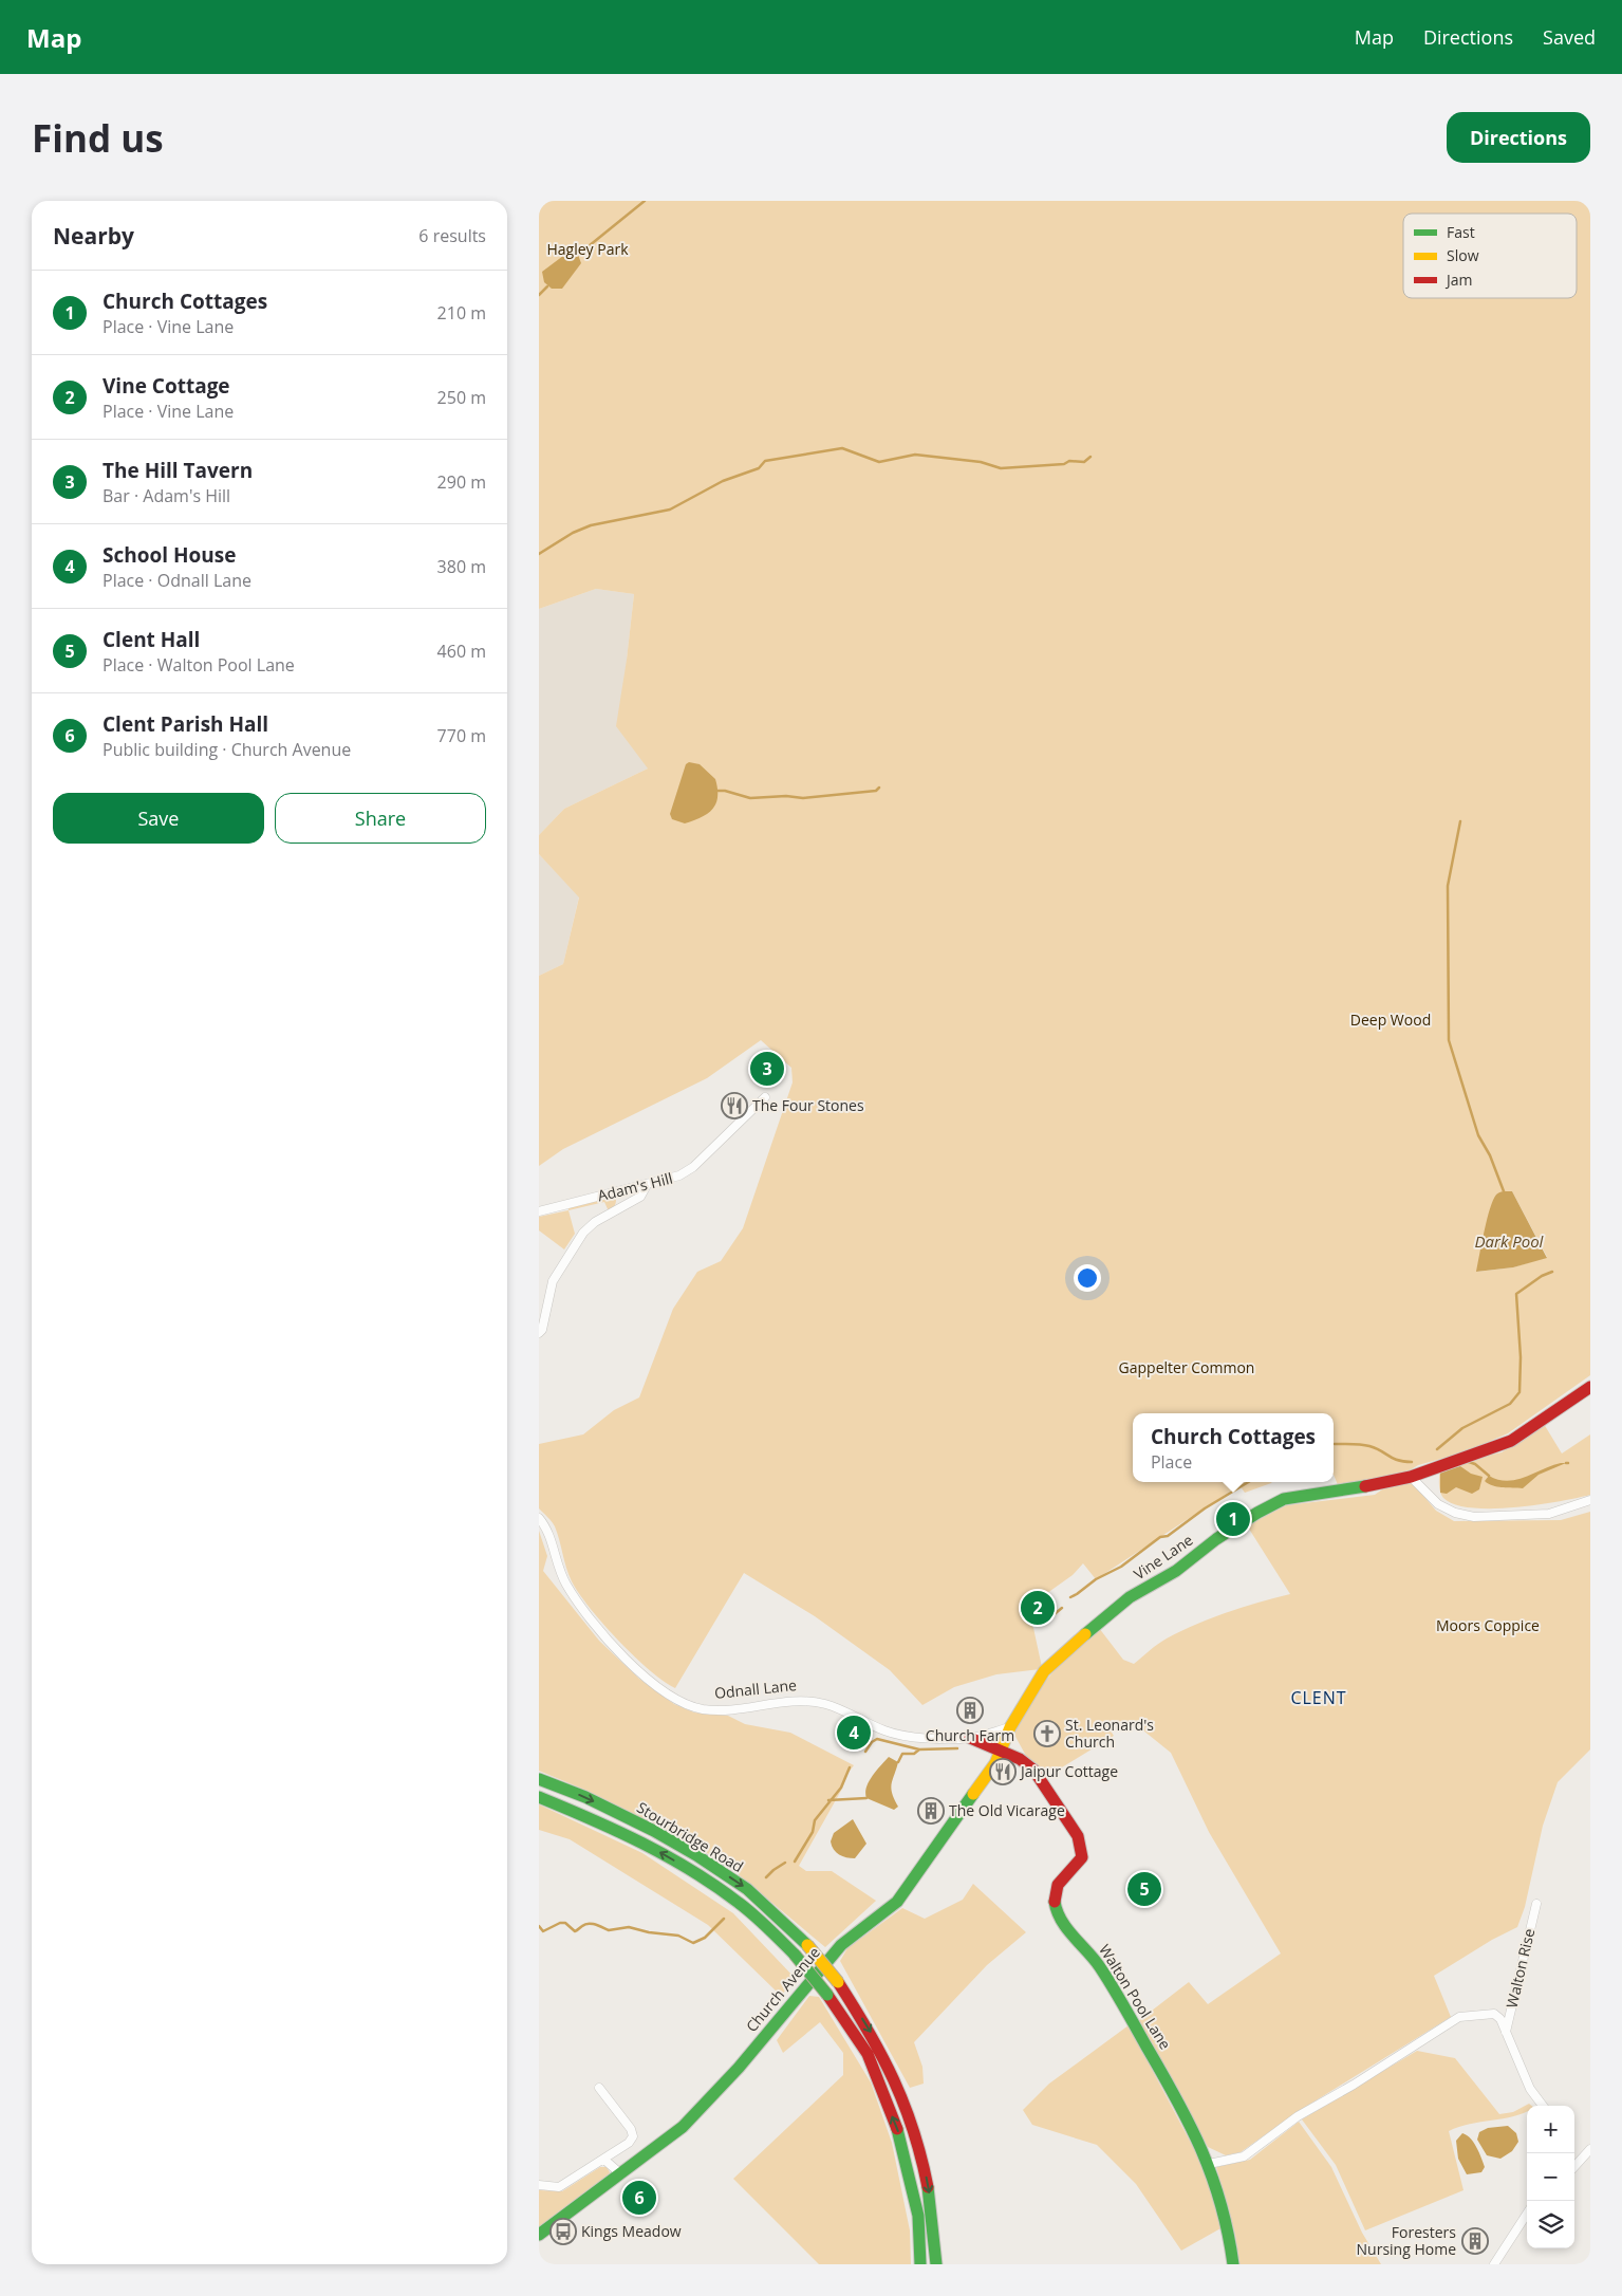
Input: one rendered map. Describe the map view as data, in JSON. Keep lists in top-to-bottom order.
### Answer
{
  "streets": {
    "main road": [
      "Vine Lane",
      "Odnall Lane",
      "Stourbridge Road",
      "Church Avenue",
      "Walton Pool Lane"
    ],
    "street": ["Adam's Hill", "Walton Rise"]
  },
  "crossings": [
    ["Vine Lane", "Odnall Lane"],
    ["Vine Lane", "Church Avenue"],
    ["Odnall Lane", "Church Avenue"],
    ["Odnall Lane", "Walton Pool Lane"],
    ["Church Avenue", "Walton Pool Lane"]
  ],
  "districts": ["CLENT"],
  "water": ["Dark Pool"],
  "parks": [
    "Hagley Park",
    "Deep Wood",
    "Gappelter Common",
    "Moors Coppice"
  ],
  "places": {
    "restaurant": ["The Four Stones", "Jaipur Cottage"],
    "building": ["Church Farm", "The Old Vicarage", "Foresters Nursing Home"],
    "church": ["St. Leonard's Church"],
    "bus stop": ["Kings Meadow"]
  },
  "legend": ["Fast", "Slow", "Jam"],
  "page": {
    "header": "Map",
    "nav": ["Map", "Directions", "Saved"],
    "buttons": [
      "Directions",
      ["Save", "Share"]
    ],
    "title": "Find us",
    "heading": ["Nearby", "6 results"],
    "list": [
      {
        "mark": "1",
        "name": "Church Cottages",
        "note": "Place · Vine Lane",
        "value": "210 m"
      },
      {
        "mark": "2",
        "name": "Vine Cottage",
        "note": "Place · Vine Lane",
        "value": "250 m"
      },
      {
        "mark": "3",
        "name": "The Hill Tavern",
        "note": "Bar · Adam's Hill",
        "value": "290 m"
      },
      {
        "mark": "4",
        "name": "School House",
        "note": "Place · Odnall Lane",
        "value": "380 m"
      },
      {
        "mark": "5",
        "name": "Clent Hall",
        "note": "Place · Walton Pool Lane",
        "value": "460 m"
      },
      {
        "mark": "6",
        "name": "Clent Parish Hall",
        "note": "Public building · Church Avenue",
        "value": "770 m"
      }
    ],
    "pins": [
      "3",
      "1",
      "2",
      "4",
      "5",
      "6"
    ],
    "popup": ["Church Cottages", "Place"],
    "map_buttons": ["+", "−"]
  }
}
